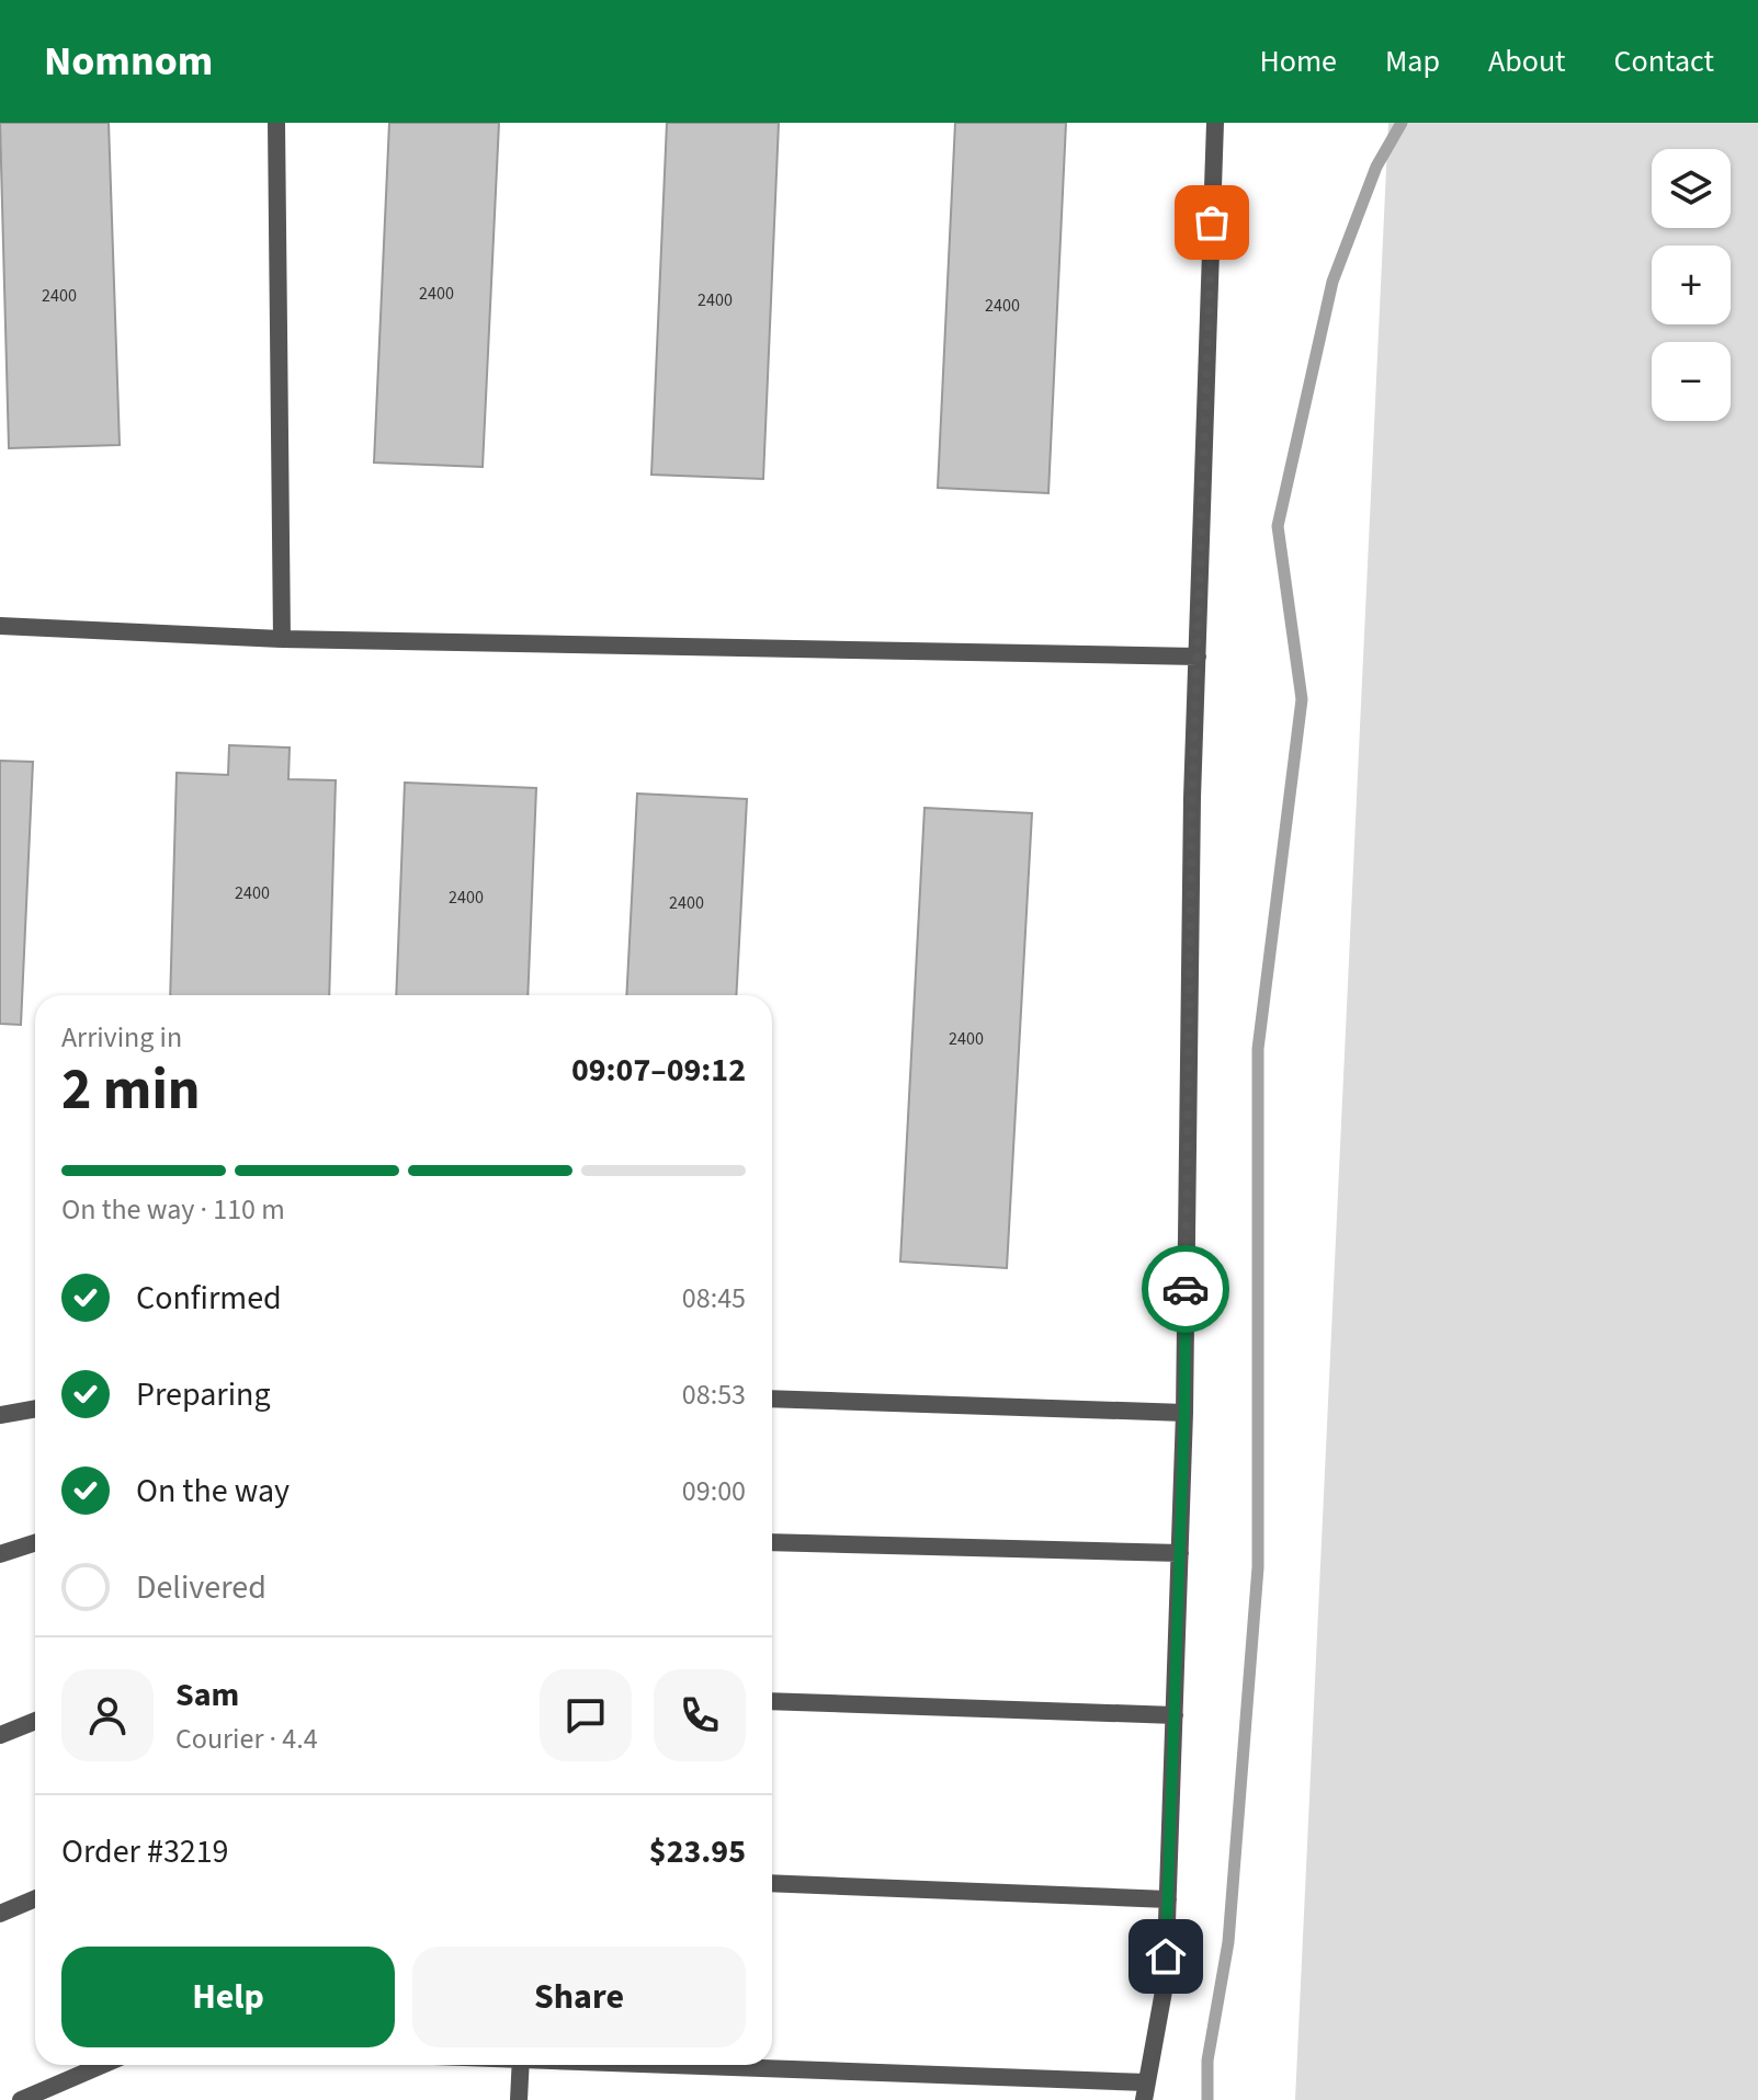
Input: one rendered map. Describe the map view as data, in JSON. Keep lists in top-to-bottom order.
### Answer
{
  "house_numbers": [
    "2400",
    "2400",
    "2400",
    "2400",
    "2400",
    "2400",
    "2400",
    "2400"
  ],
  "page": {
    "header": "Nomnom",
    "nav": [
      "Home",
      "Map",
      "About",
      "Contact"
    ],
    "map_buttons": ["+", "−"],
    "heading": ["2 min", "Arriving in", "09:07–09:12"],
    "panel": [
      "Sam",
      "Courier · 4.4",
      "Order #3219",
      "$23.95"
    ],
    "bar": "On the way · 110 m",
    "list": [
      ["Confirmed", "08:45"],
      ["Preparing", "08:53"],
      ["On the way", "09:00"],
      "Delivered"
    ],
    "buttons": ["Help", "Share"]
  }
}
